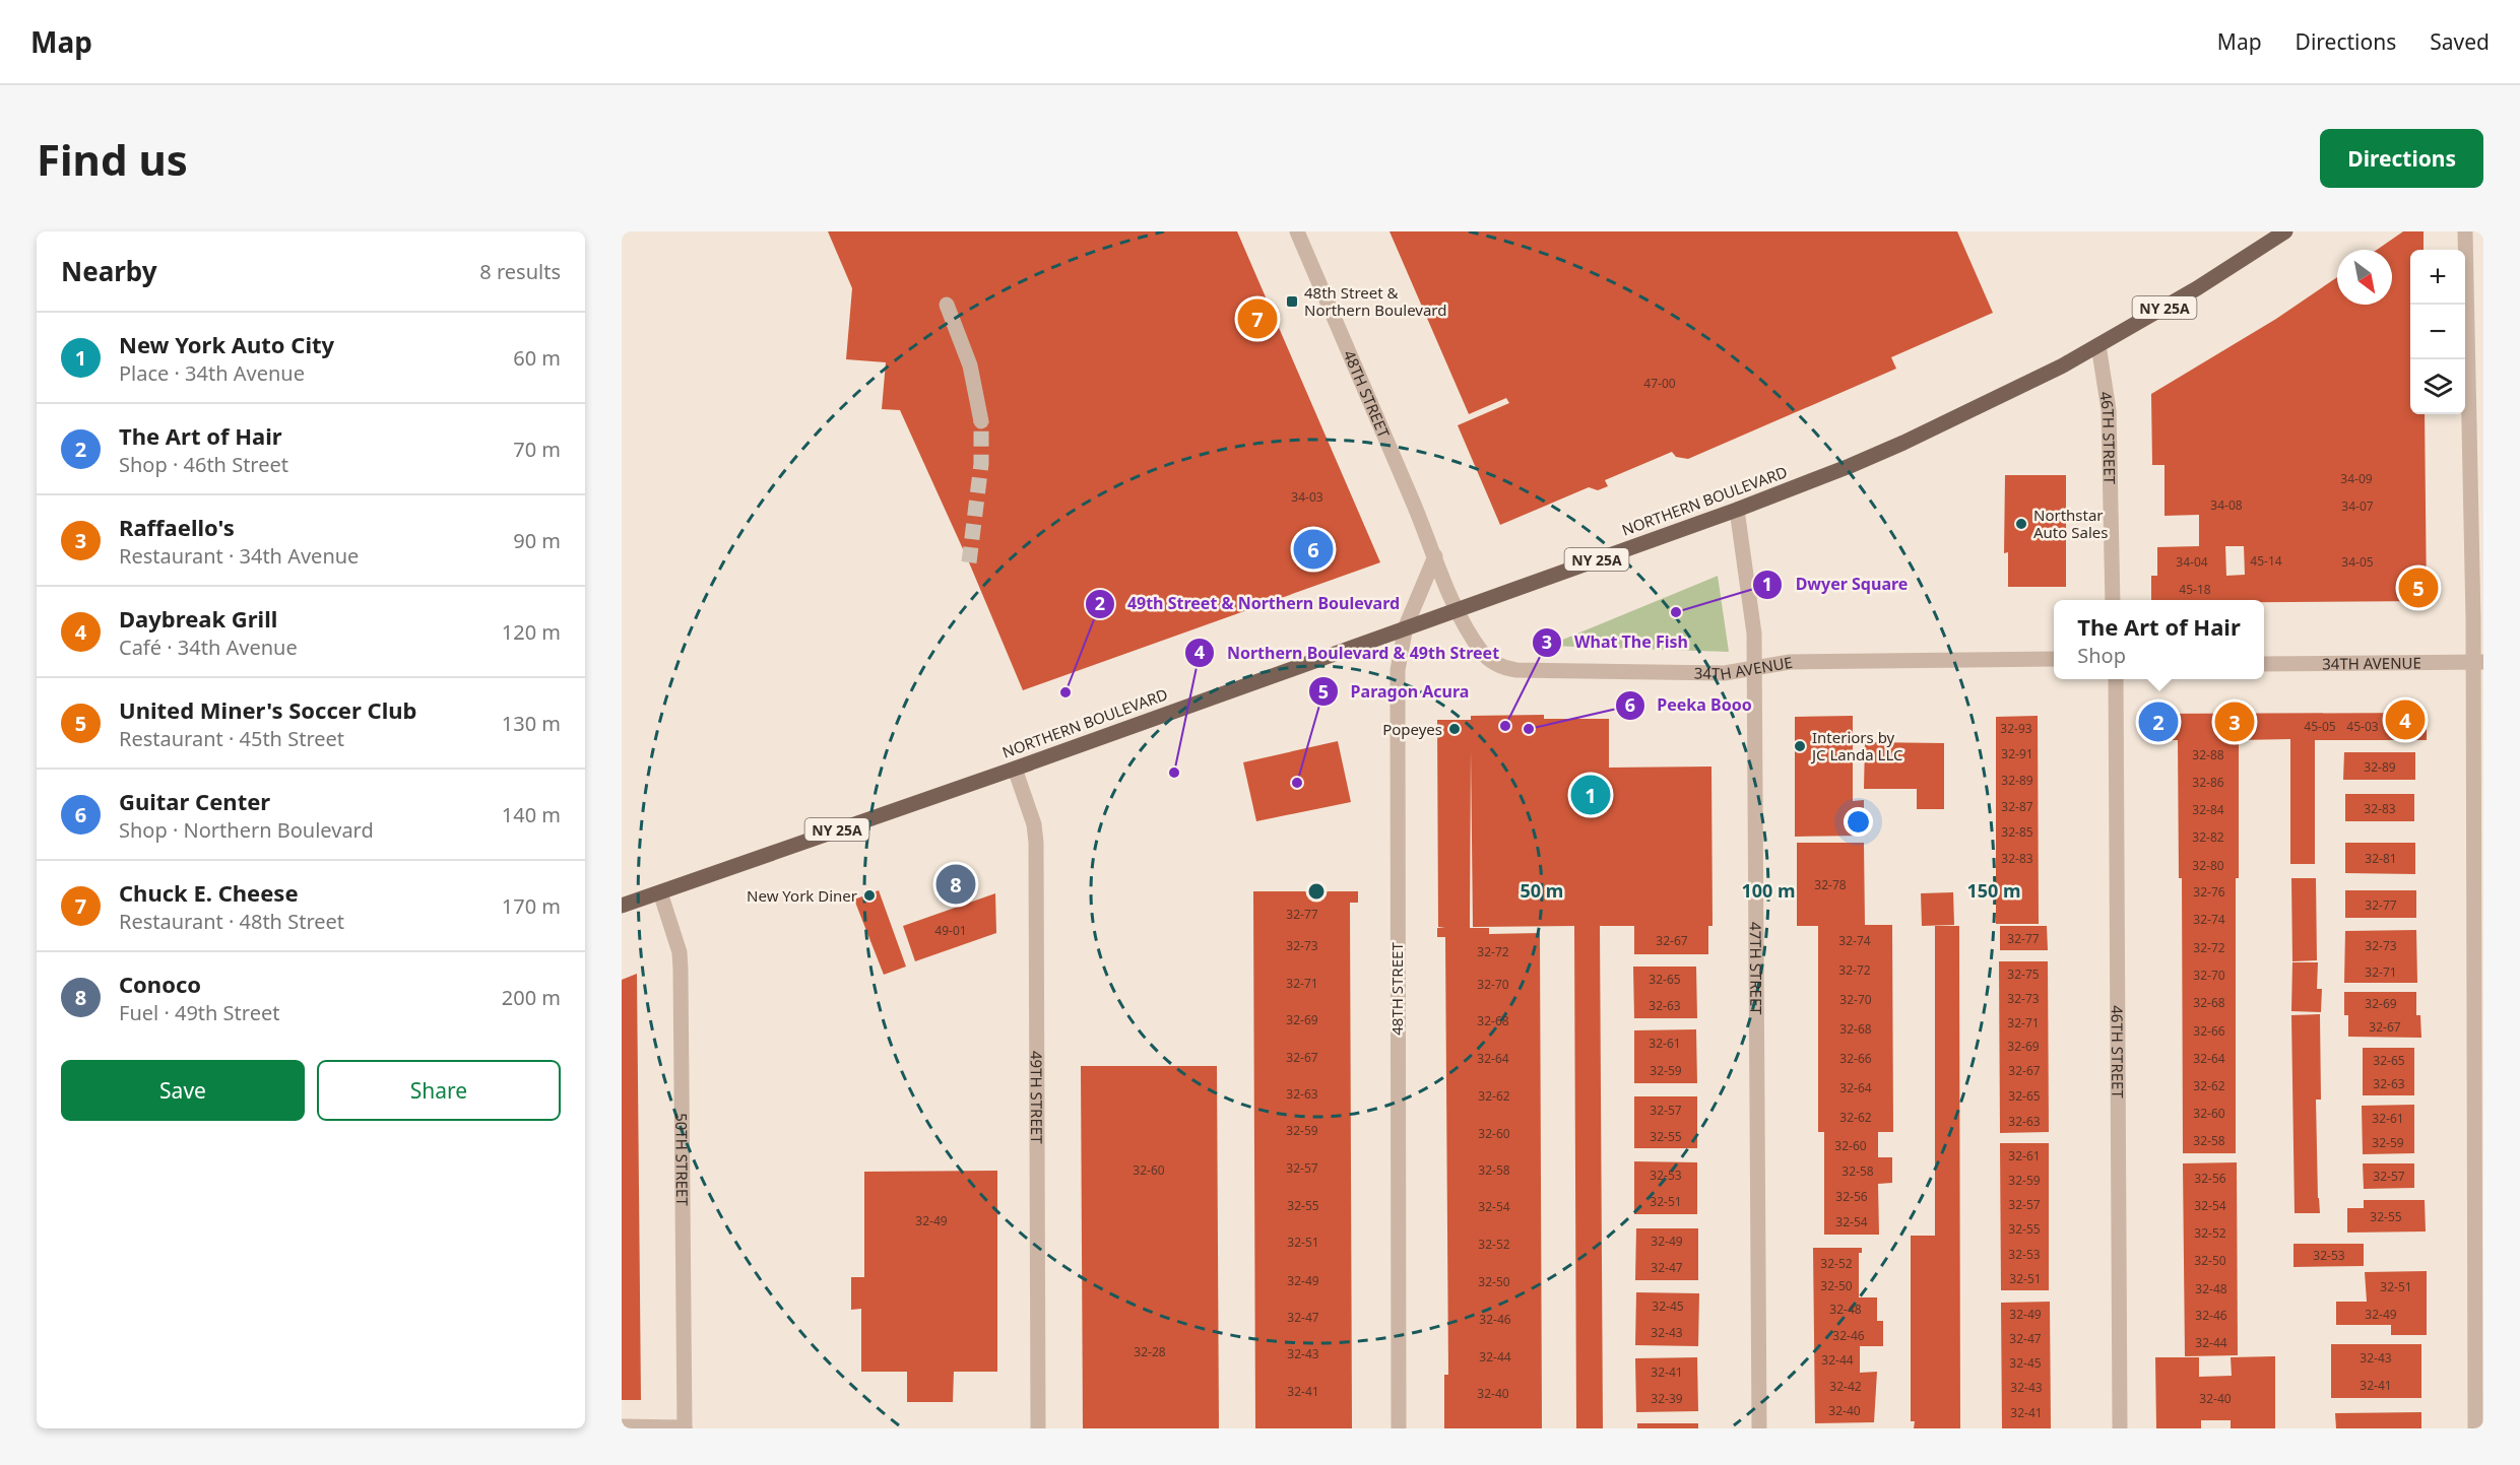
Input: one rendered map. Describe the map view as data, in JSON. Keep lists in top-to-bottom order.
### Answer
{
  "streets": {
    "main road": ["NY 25A", "NORTHERN BOULEVARD"],
    "street": [
      "48TH STREET",
      "46TH STREET",
      "34TH AVENUE",
      "47TH STREET",
      "49TH STREET",
      "50TH STREET"
    ]
  },
  "crossings": [
    ["48TH STREET", "NORTHERN BOULEVARD"],
    ["48TH STREET", "34TH AVENUE"],
    ["46TH STREET", "NORTHERN BOULEVARD"],
    ["NORTHERN BOULEVARD", "34TH AVENUE"],
    ["NORTHERN BOULEVARD", "47TH STREET"],
    ["NORTHERN BOULEVARD", "49TH STREET"],
    ["NORTHERN BOULEVARD", "50TH STREET"],
    ["34TH AVENUE", "47TH STREET"]
  ],
  "places": {
    "transit": ["48th Street & Northern Boulevard"],
    "other": [
      "Northstar Auto Sales",
      "Dwyer Square",
      "49th Street & Northern Boulevard",
      "What The Fish",
      "Popeyes",
      "Peeka Booo",
      "Interiors by JC Landa LLC",
      "Northern Boulevard & 49th Street",
      "Paragon Acura",
      "New York Diner"
    ]
  },
  "house_numbers": [
    "47-00",
    "34-09",
    "34-03",
    "34-08",
    "34-07",
    "45-14",
    "34-04",
    "34-05",
    "45-18",
    "45-05",
    "45-03",
    "32-93",
    "32-91",
    "32-88",
    "32-89",
    "32-89",
    "32-86",
    "32-87",
    "32-83",
    "32-84",
    "32-85",
    "32-82",
    "32-83",
    "32-81",
    "32-80",
    "32-78",
    "32-76",
    "32-77",
    "32-77",
    "32-74",
    "49-01",
    "32-77",
    "32-67",
    "32-74",
    "32-73",
    "32-73",
    "32-72",
    "32-72",
    "32-72",
    "32-71",
    "32-75",
    "32-70",
    "32-65",
    "32-71",
    "32-70",
    "32-73",
    "32-70",
    "32-68",
    "32-69",
    "32-63",
    "32-69",
    "32-68",
    "32-71",
    "32-67",
    "32-68",
    "32-66",
    "32-61",
    "32-69",
    "32-67",
    "32-64",
    "32-66",
    "32-64",
    "32-65",
    "32-59",
    "32-67",
    "32-63",
    "32-62",
    "32-64",
    "32-63",
    "32-62",
    "32-65",
    "32-57",
    "32-60",
    "32-62",
    "32-61",
    "32-63",
    "32-59",
    "32-60",
    "32-55",
    "32-58",
    "32-59",
    "32-60",
    "32-61",
    "32-57",
    "32-60",
    "32-58",
    "32-58",
    "32-53",
    "32-57",
    "32-56",
    "32-59",
    "32-56",
    "32-51",
    "32-57",
    "32-55",
    "32-54",
    "32-54",
    "32-55",
    "32-49",
    "32-54",
    "32-55",
    "32-52",
    "32-49",
    "32-51",
    "32-52",
    "32-53",
    "32-53",
    "32-50",
    "32-52",
    "32-47",
    "32-51",
    "32-49",
    "32-50",
    "32-50",
    "32-51",
    "32-48",
    "32-45",
    "32-48",
    "32-49",
    "32-49",
    "32-46",
    "32-47",
    "32-46",
    "32-43",
    "32-46",
    "32-47",
    "32-44",
    "32-28",
    "32-43",
    "32-44",
    "32-43",
    "32-44",
    "32-45",
    "32-41",
    "32-41",
    "32-42",
    "32-43",
    "32-41",
    "32-40",
    "32-39",
    "32-40",
    "32-40",
    "32-41"
  ],
  "north": "bottom right",
  "page": {
    "header": "Map",
    "nav": ["Map", "Directions", "Saved"],
    "buttons": [
      "Directions",
      ["Save", "Share"]
    ],
    "title": "Find us",
    "heading": ["Nearby", "8 results"],
    "map_buttons": ["+", "−"],
    "pins": [
      "7",
      "6",
      "5",
      "4",
      "2",
      "3",
      "1",
      "8"
    ],
    "list": [
      {
        "mark": "1",
        "name": "New York Auto City",
        "note": "Place · 34th Avenue",
        "value": "60 m"
      },
      {
        "mark": "2",
        "name": "The Art of Hair",
        "note": "Shop · 46th Street",
        "value": "70 m"
      },
      {
        "mark": "3",
        "name": "Raffaello's",
        "note": "Restaurant · 34th Avenue",
        "value": "90 m"
      },
      {
        "mark": "4",
        "name": "Daybreak Grill",
        "note": "Café · 34th Avenue",
        "value": "120 m"
      },
      {
        "mark": "5",
        "name": "United Miner's Soccer Club",
        "note": "Restaurant · 45th Street",
        "value": "130 m"
      },
      {
        "mark": "6",
        "name": "Guitar Center",
        "note": "Shop · Northern Boulevard",
        "value": "140 m"
      },
      {
        "mark": "7",
        "name": "Chuck E. Cheese",
        "note": "Restaurant · 48th Street",
        "value": "170 m"
      },
      {
        "mark": "8",
        "name": "Conoco",
        "note": "Fuel · 49th Street",
        "value": "200 m"
      }
    ],
    "popup": ["The Art of Hair", "Shop"]
  },
  "rings": ["50 m", "100 m", "150 m"]
}
